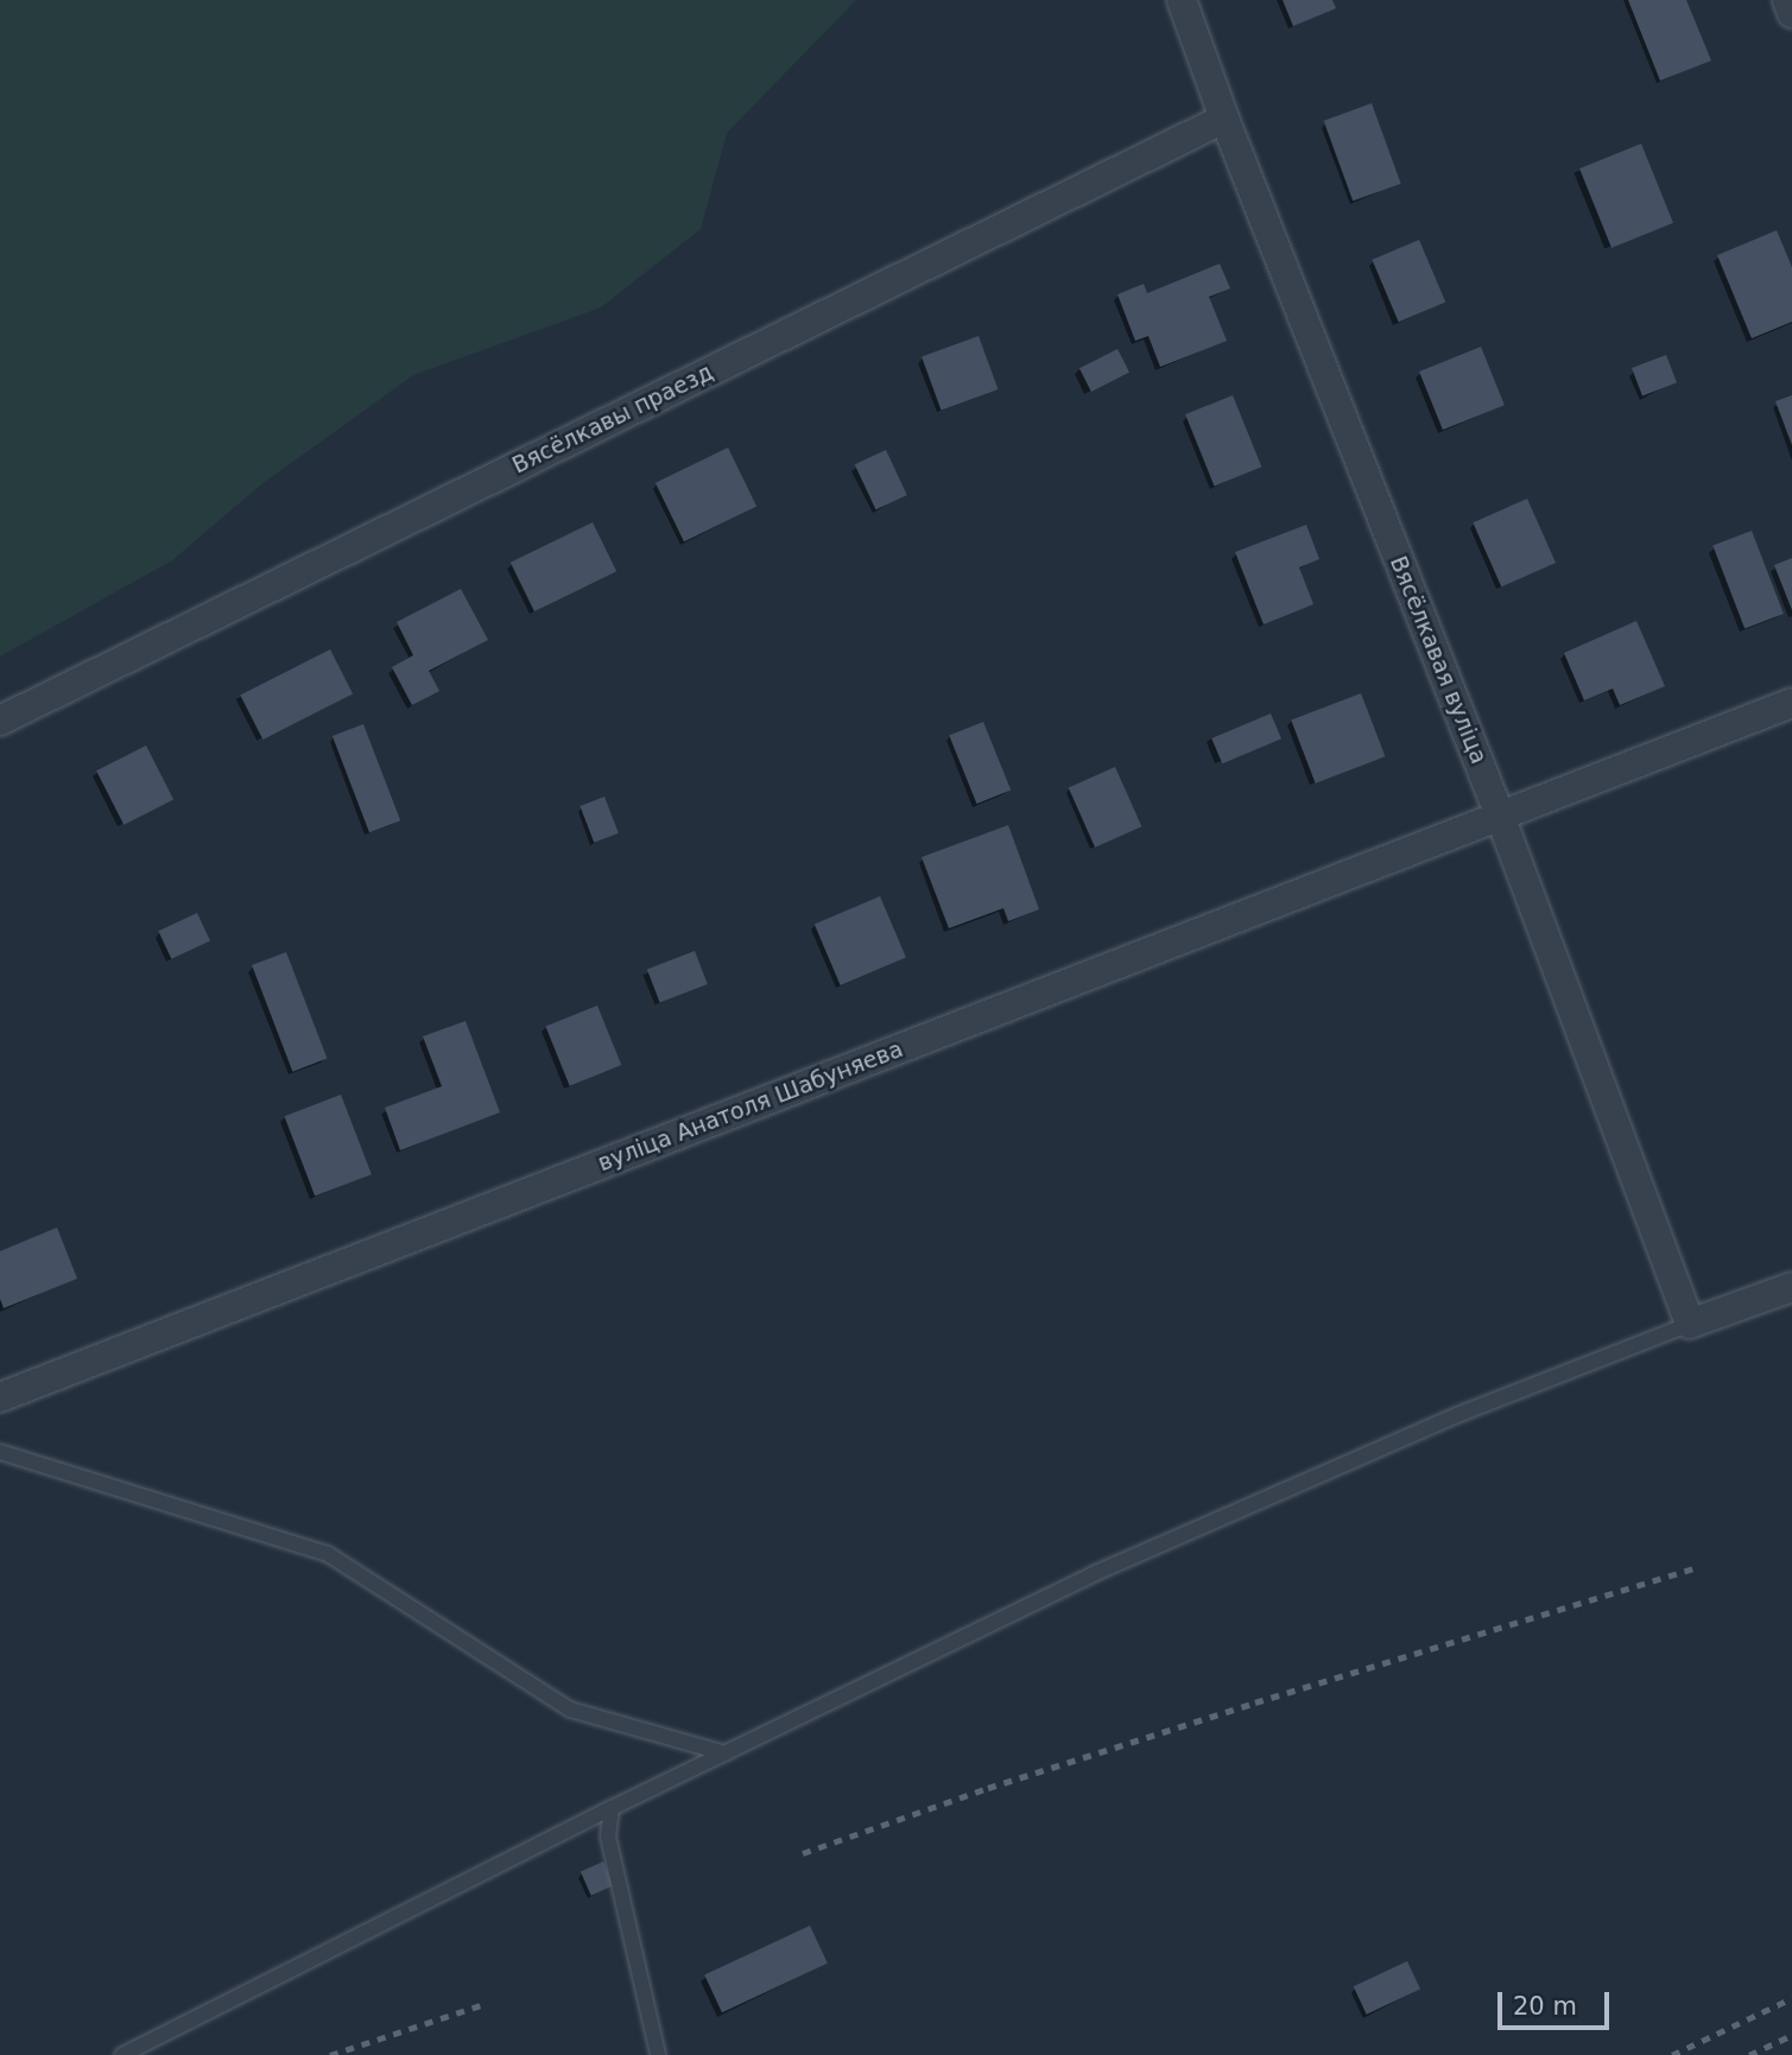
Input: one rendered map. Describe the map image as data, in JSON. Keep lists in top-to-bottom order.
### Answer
{
  "streets": {
    "street": ["Вясёлкавы праезд", "Вясёлкавая вуліца", "вуліца Анатоля Шабуняева"]
  },
  "crossings": [
    ["Вясёлкавы праезд", "Вясёлкавая вуліца"],
    ["Вясёлкавая вуліца", "вуліца Анатоля Шабуняева"]
  ],
  "scale_bar": "20 m"
}
